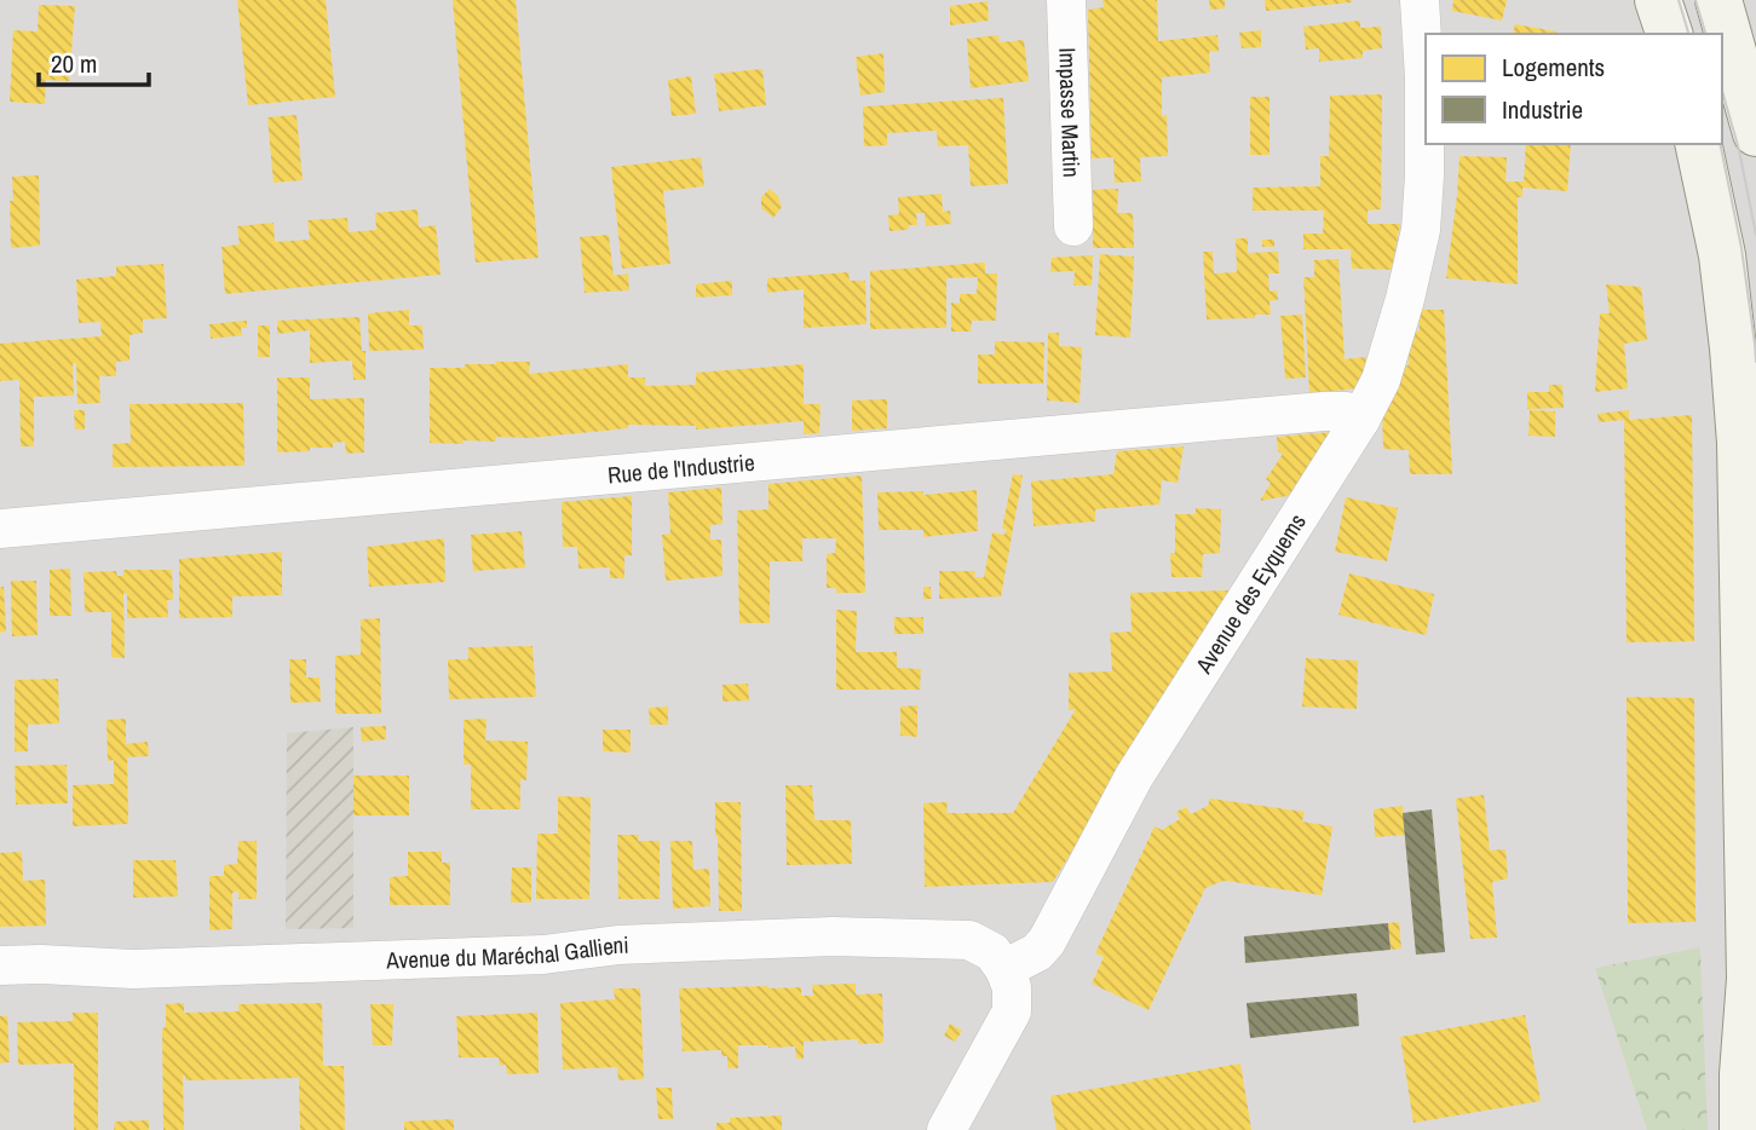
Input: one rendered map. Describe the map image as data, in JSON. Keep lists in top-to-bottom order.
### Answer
{
  "streets": {
    "street": [
      "Impasse Martin",
      "Rue de l'Industrie",
      "Avenue des Eyquems",
      "Avenue du Maréchal Gallieni"
    ]
  },
  "crossings": [
    ["Rue de l'Industrie", "Avenue des Eyquems"],
    ["Avenue des Eyquems", "Avenue du Maréchal Gallieni"]
  ],
  "legend": ["Logements", "Industrie"],
  "scale_bar": "20 m"
}
